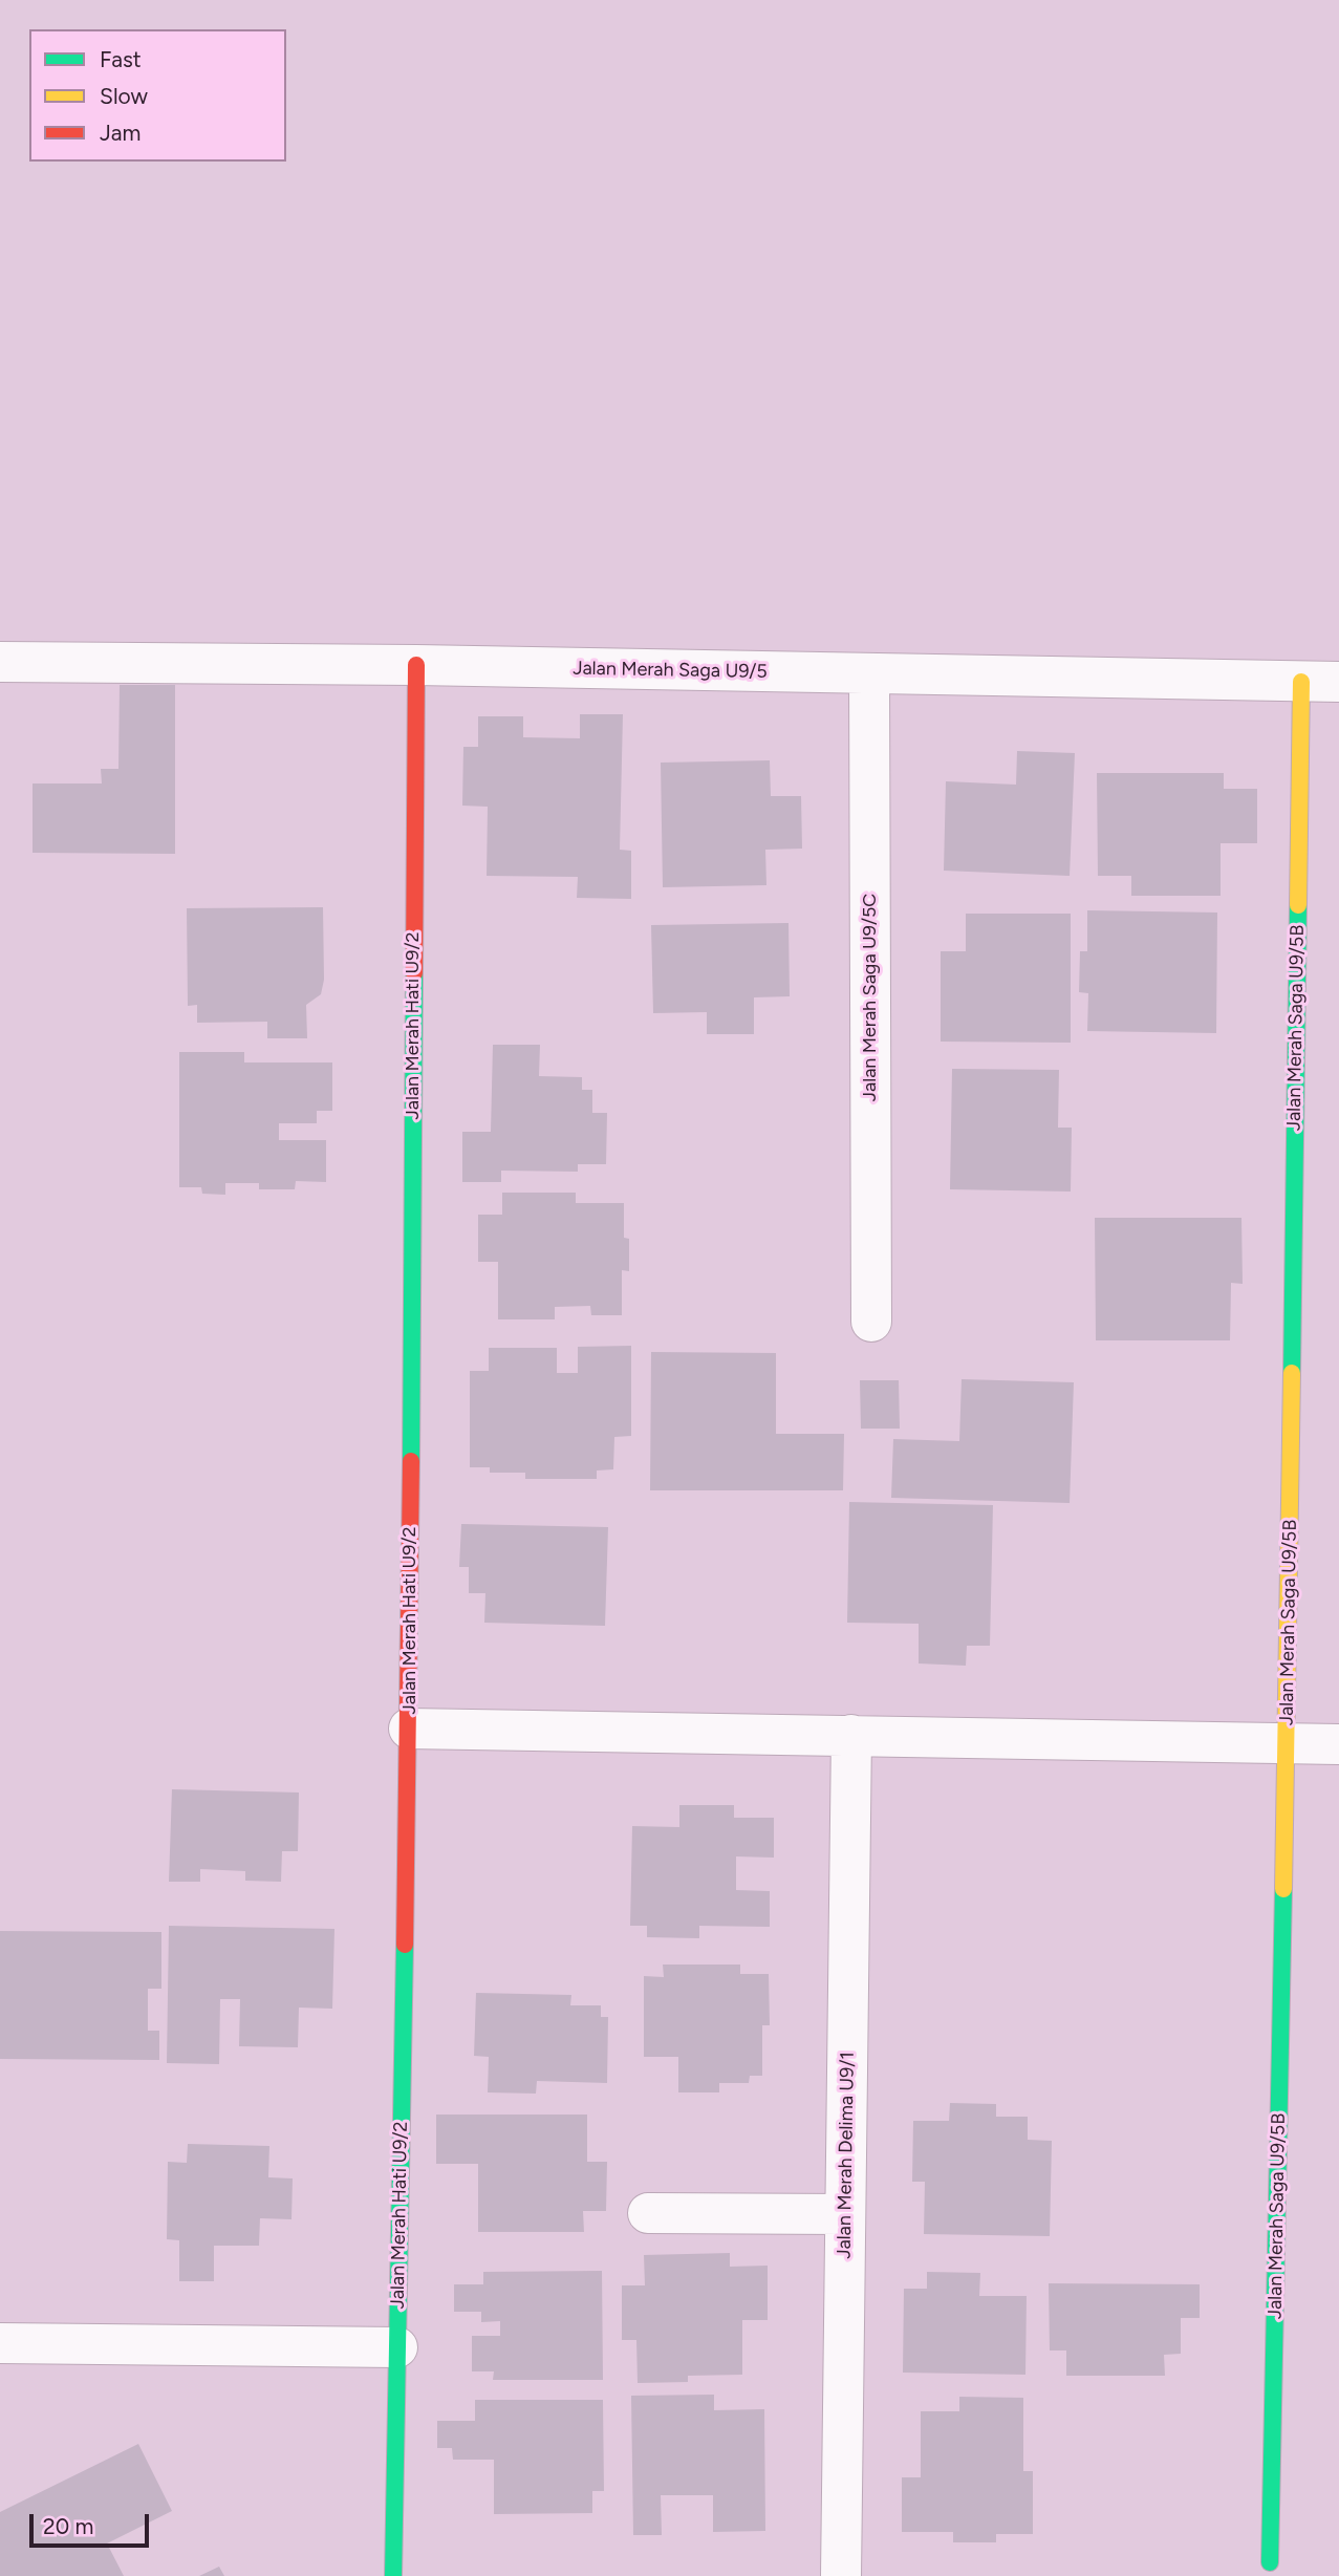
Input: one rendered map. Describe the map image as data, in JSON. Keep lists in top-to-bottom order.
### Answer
{
  "streets": {
    "street": [
      "Jalan Merah Saga U9/5",
      "Jalan Merah Saga U9/5C",
      "Jalan Merah Hati U9/2",
      "Jalan Merah Saga U9/5B",
      "Jalan Merah Delima U9/1"
    ]
  },
  "crossings": [
    ["Jalan Merah Saga U9/5", "Jalan Merah Saga U9/5C"],
    ["Jalan Merah Saga U9/5", "Jalan Merah Hati U9/2"],
    ["Jalan Merah Saga U9/5", "Jalan Merah Saga U9/5B"]
  ],
  "legend": ["Fast", "Slow", "Jam"],
  "scale_bar": "20 m"
}
